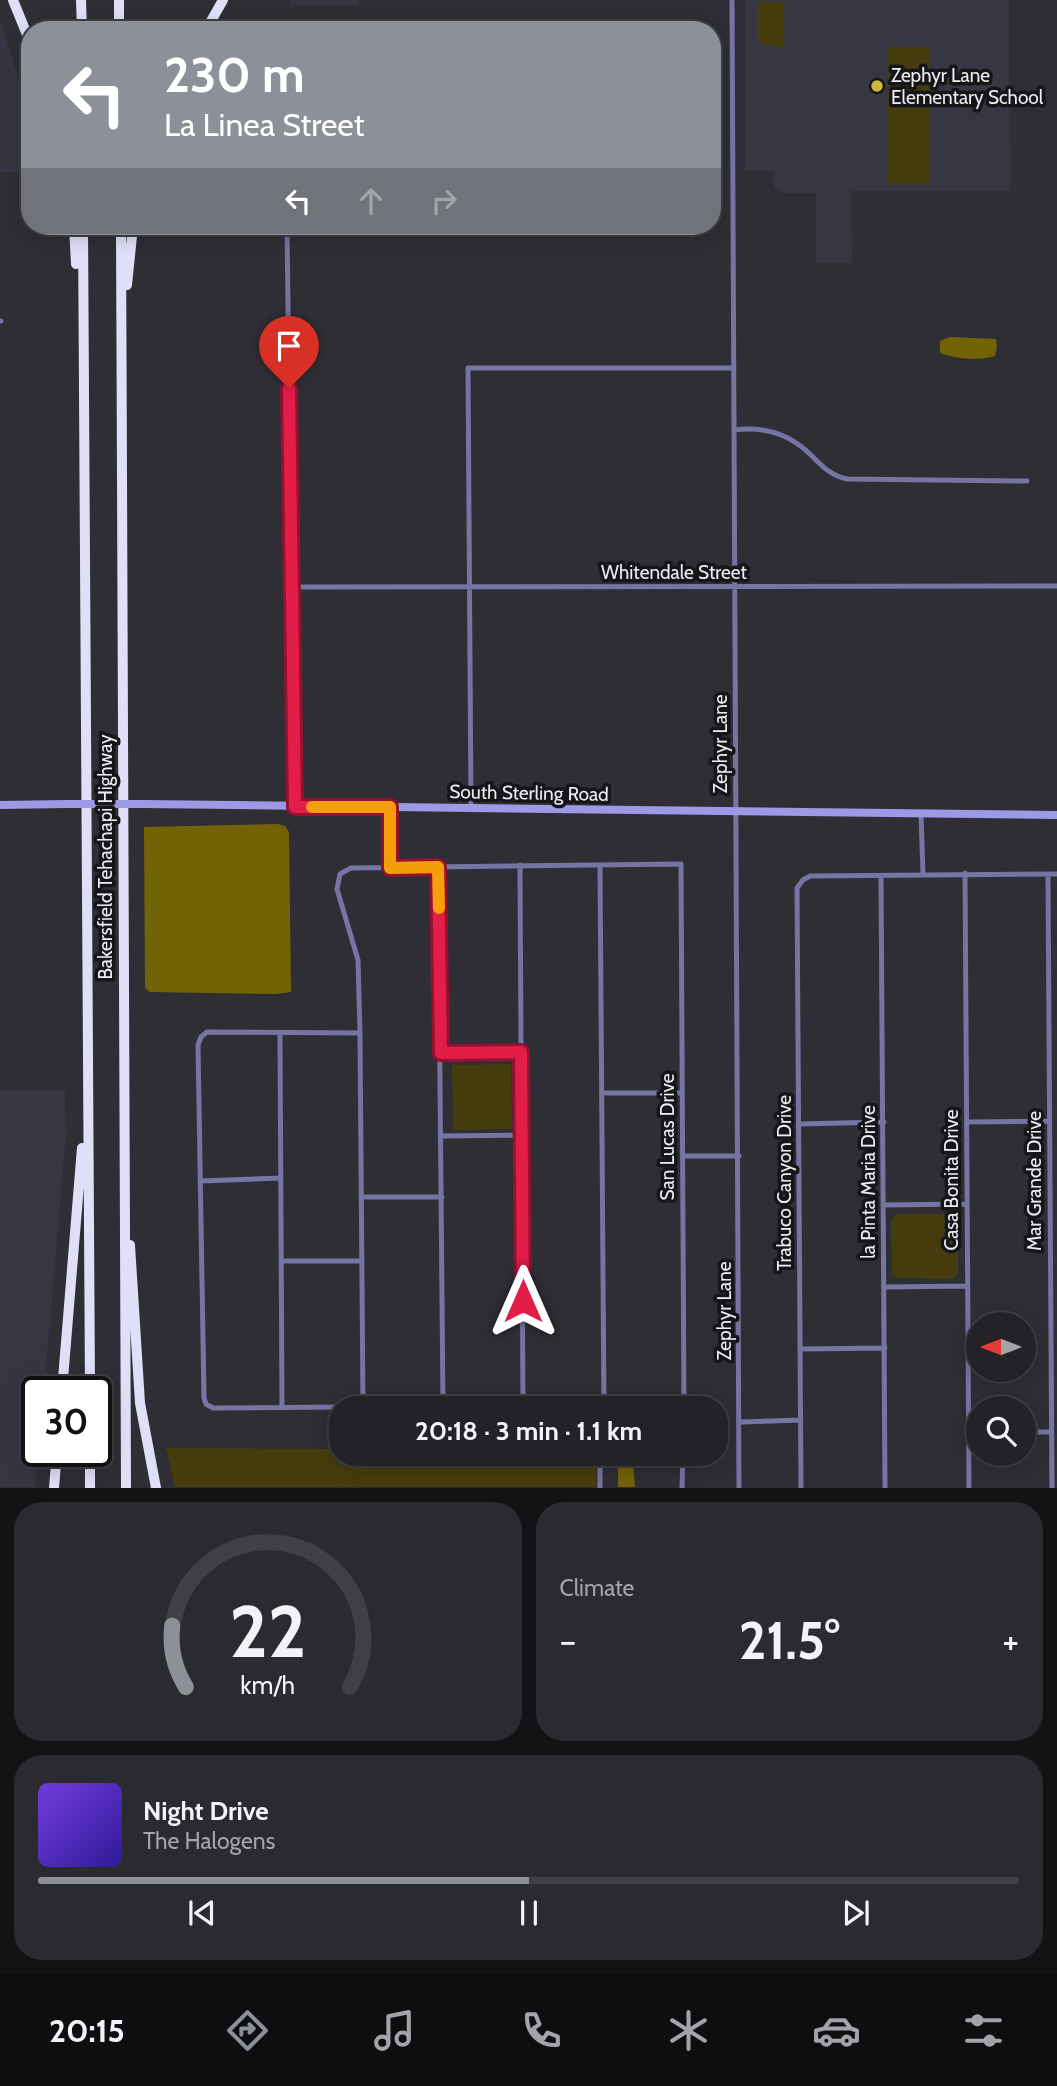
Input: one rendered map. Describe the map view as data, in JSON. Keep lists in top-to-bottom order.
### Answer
{
  "streets": {
    "highway": ["Bakersfield Tehachapi Highway"],
    "street": [
      "Whitendale Street",
      "Zephyr Lane",
      "South Sterling Road",
      "San Lucas Drive",
      "Casa Bonita Drive",
      "Mar Grande Drive",
      "la Pinta Maria Drive",
      "Trabuco Canyon Drive"
    ]
  },
  "crossings": [
    ["Whitendale Street", "Zephyr Lane"],
    ["Zephyr Lane", "South Sterling Road"],
    ["la Pinta Maria Drive", "Trabuco Canyon Drive"]
  ],
  "places": ["Zephyr Lane Elementary School"],
  "north": "left",
  "page": {
    "turn": ["230 m", "La Linea Street"],
    "limit": "30",
    "trip": "20:18 · 3 min · 1.1 km",
    "tile": "Climate",
    "heat": ["−", "21.5°", "+"],
    "song": ["Night Drive", "The Halogens"],
    "tabs": "20:15",
    "gauge": ["22", "km/h"]
  }
}
